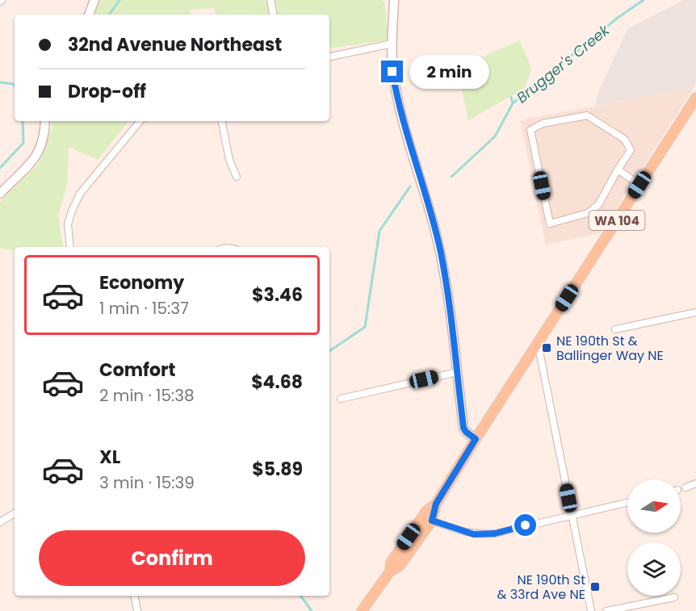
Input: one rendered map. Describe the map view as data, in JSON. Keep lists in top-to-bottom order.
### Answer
{
  "streets": {
    "main road": ["WA 104"]
  },
  "water": ["Brugger's Creek"],
  "places": {
    "transit": ["NE 190th St & Ballinger Way NE", "NE 190th St & 33rd Ave NE"]
  },
  "north": "right",
  "page": {
    "banner": ["32nd Avenue Northeast", "Drop-off"],
    "bubble": "2 min",
    "list": [
      {
        "name": "Economy",
        "note": "1 min · 15:37",
        "value": "$3.46"
      },
      {
        "name": "Comfort",
        "note": "2 min · 15:38",
        "value": "$4.68"
      },
      {
        "name": "XL",
        "note": "3 min · 15:39",
        "value": "$5.89"
      }
    ],
    "buttons": "Confirm"
  }
}
